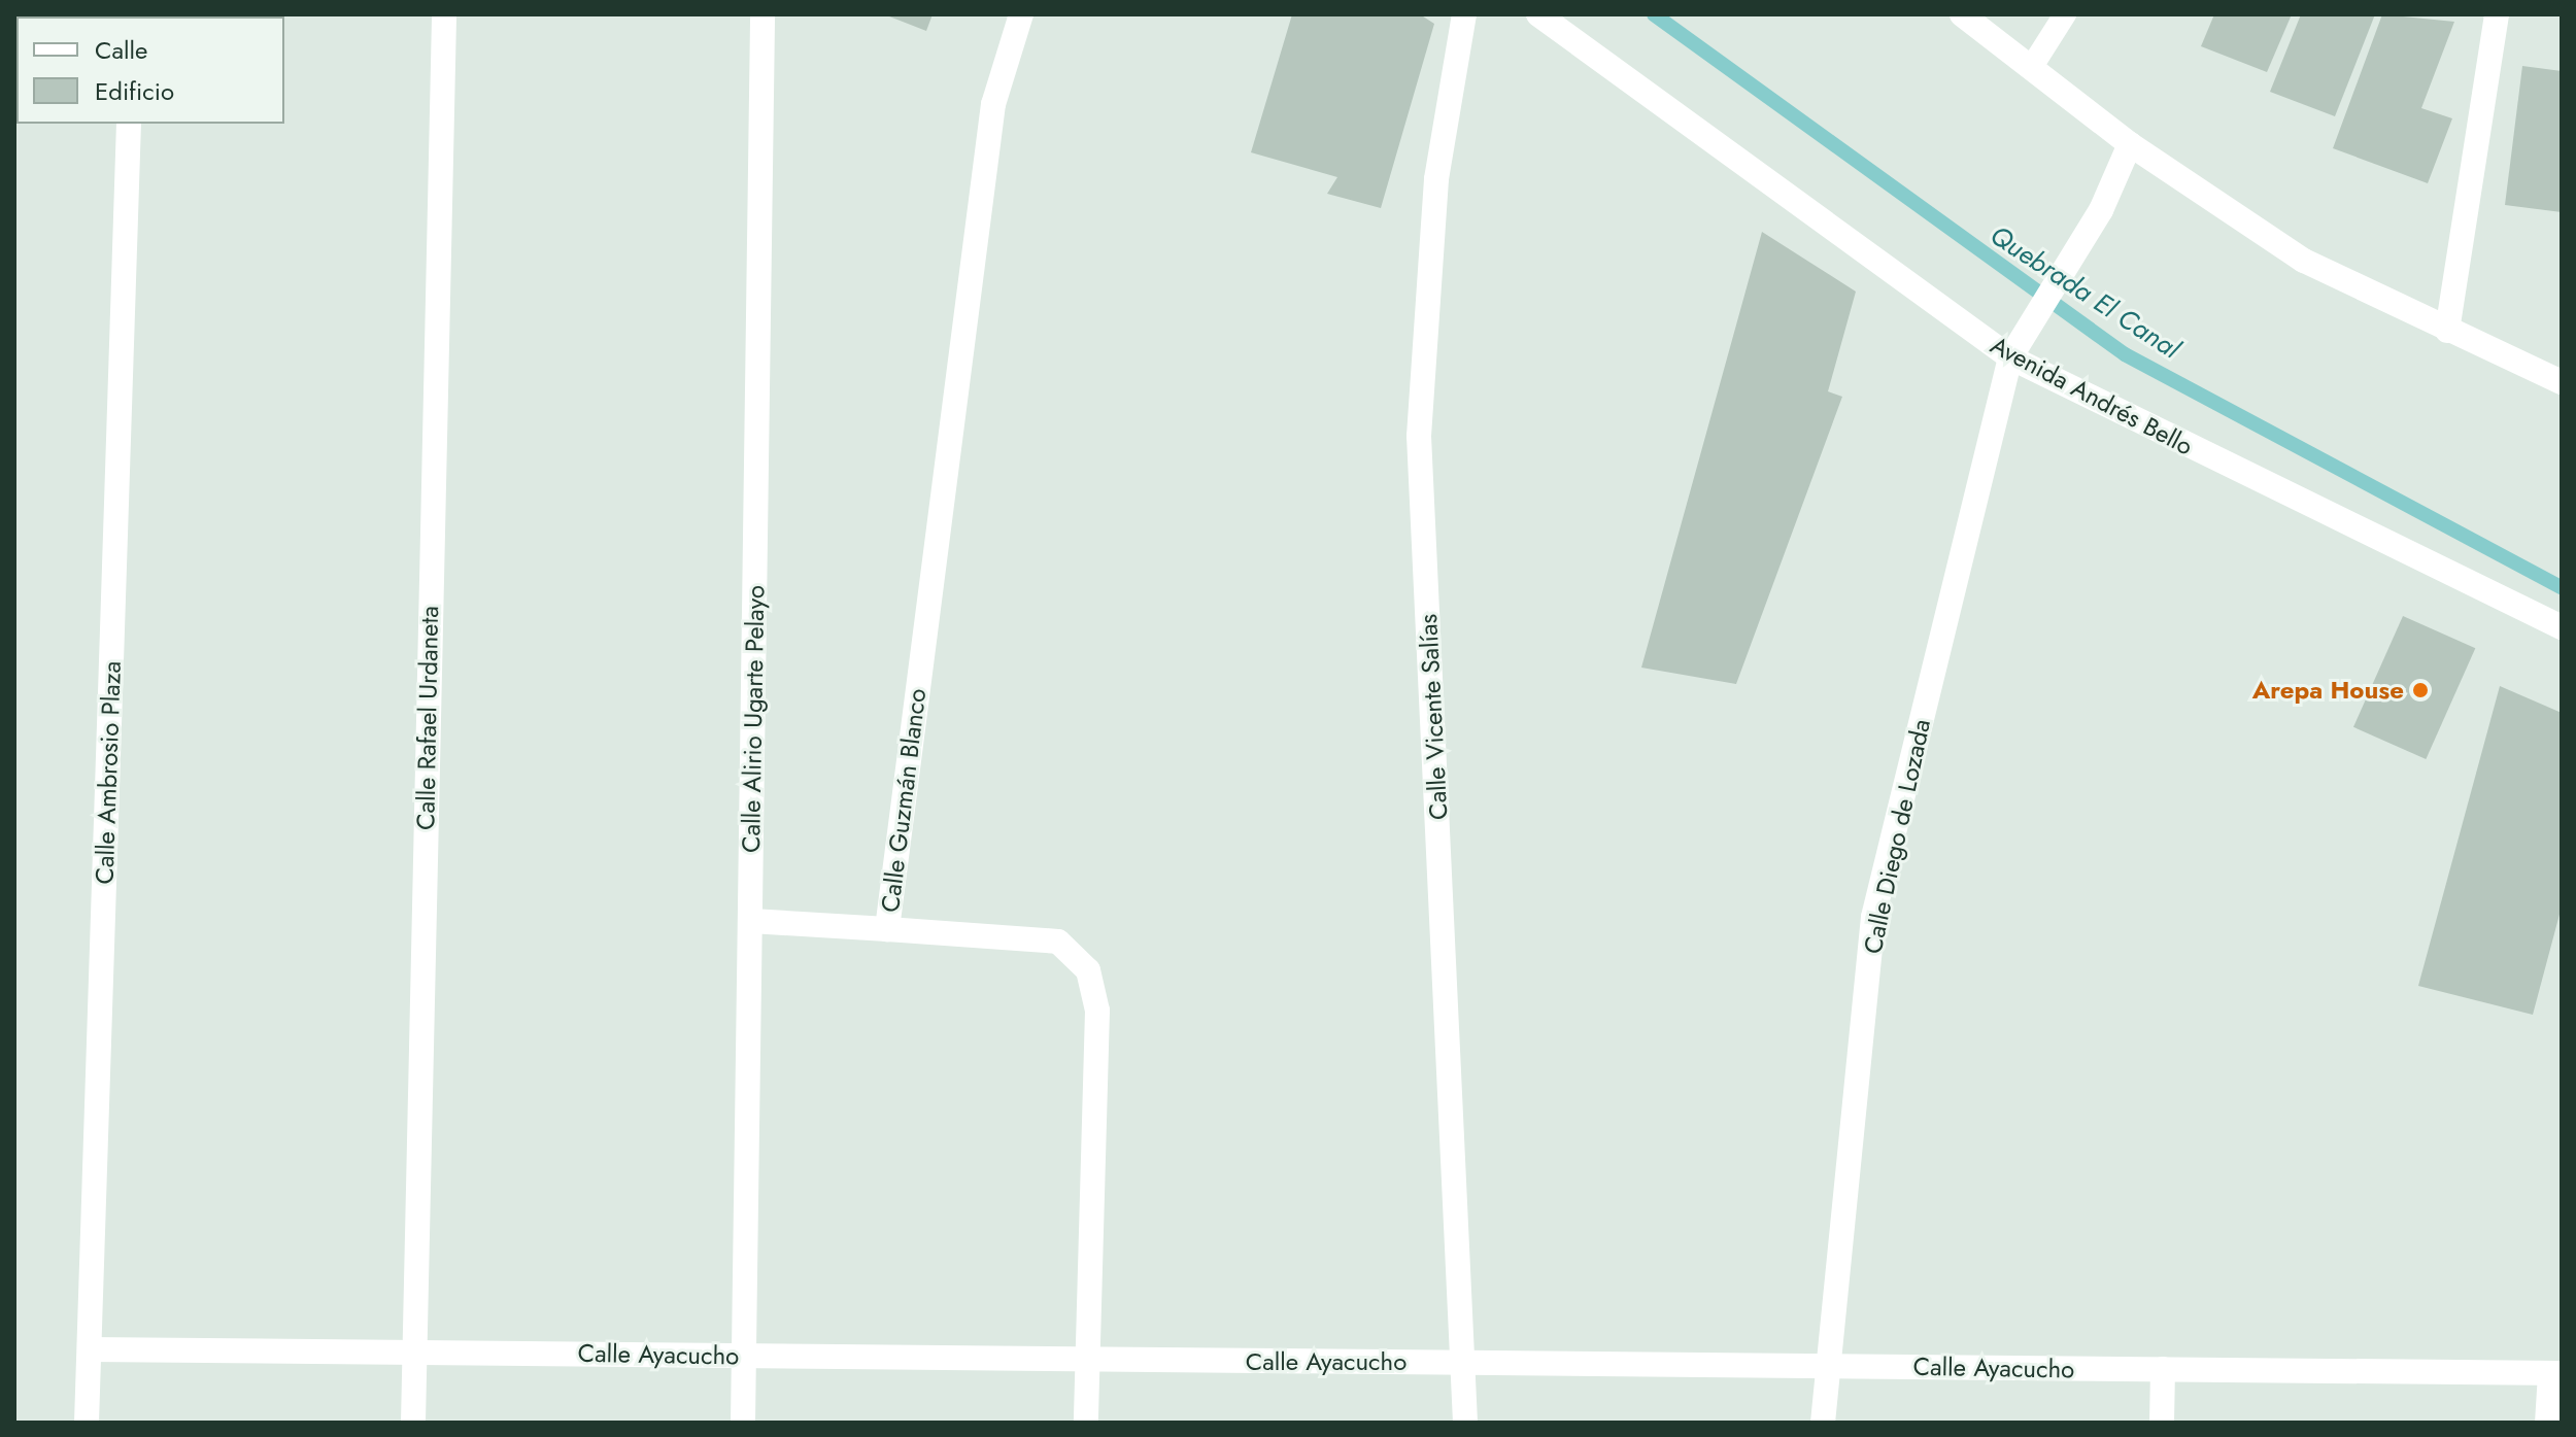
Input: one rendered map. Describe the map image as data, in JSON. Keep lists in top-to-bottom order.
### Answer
{
  "streets": {
    "street": [
      "Avenida Andrés Bello",
      "Calle Vicente Salías",
      "Calle Rafael Urdaneta",
      "Calle Alirio Ugarte Pelayo",
      "Calle Ambrosio Plaza",
      "Calle Guzmán Blanco",
      "Calle Diego de Lozada",
      "Calle Ayacucho"
    ]
  },
  "crossings": [
    ["Avenida Andrés Bello", "Calle Diego de Lozada"],
    ["Calle Vicente Salías", "Calle Ayacucho"],
    ["Calle Rafael Urdaneta", "Calle Ayacucho"],
    ["Calle Alirio Ugarte Pelayo", "Calle Ayacucho"],
    ["Calle Ambrosio Plaza", "Calle Ayacucho"],
    ["Calle Guzmán Blanco", "Calle Ayacucho"],
    ["Calle Diego de Lozada", "Calle Ayacucho"]
  ],
  "water": ["Quebrada El Canal"],
  "places": ["Arepa House"],
  "legend": ["Calle", "Edificio"]
}
